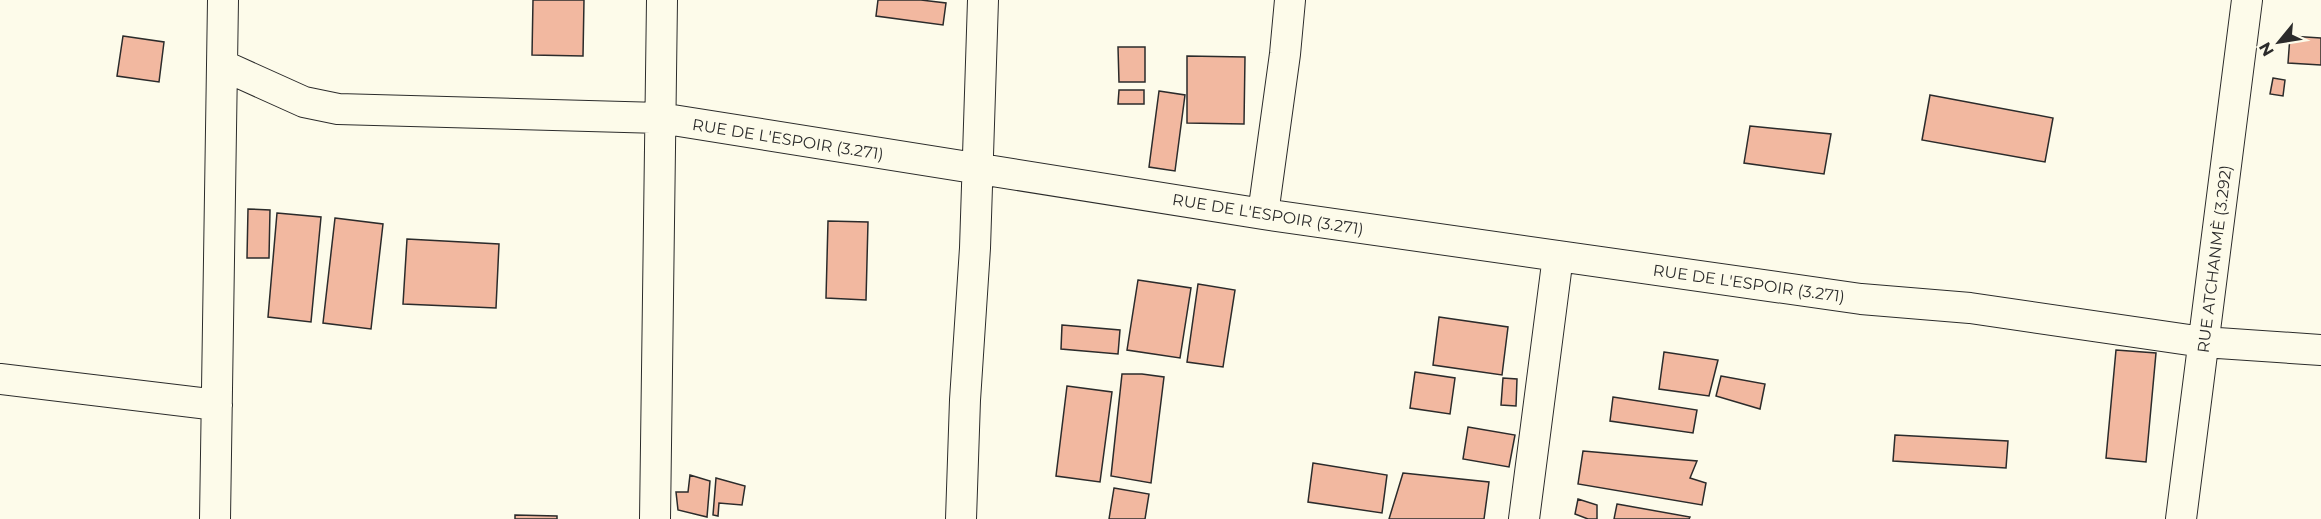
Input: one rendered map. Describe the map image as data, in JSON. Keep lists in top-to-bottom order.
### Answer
{
  "streets": {
    "street": ["RUE DE L'ESPOIR (3.271)", "RUE ATCHANMÈ (3.292)"]
  },
  "crossings": [
    ["RUE DE L'ESPOIR (3.271)", "RUE ATCHANMÈ (3.292)"]
  ],
  "north": "bottom left"
}
